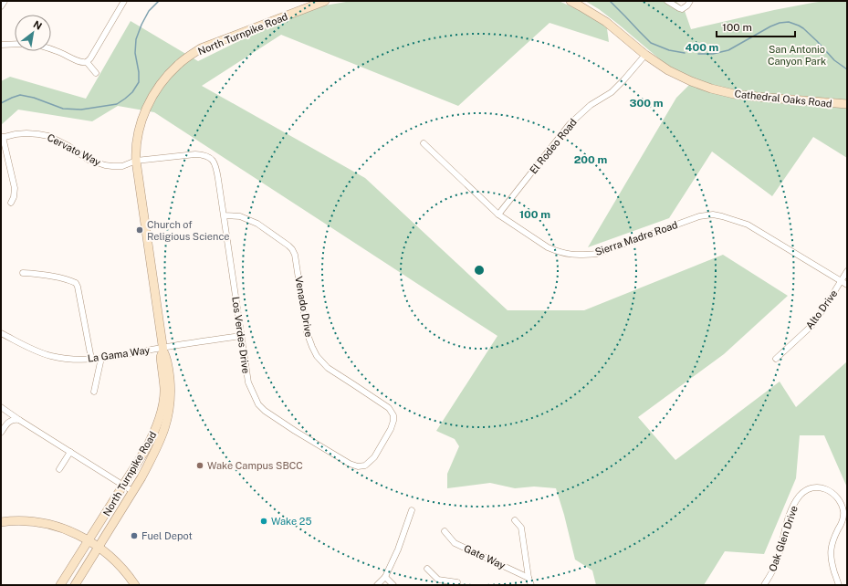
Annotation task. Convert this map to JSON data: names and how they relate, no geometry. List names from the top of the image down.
{
  "streets": {
    "main road": ["North Turnpike Road", "Cathedral Oaks Road"],
    "street": [
      "El Rodeo Road",
      "Cervato Way",
      "Sierra Madre Road",
      "Venado Drive",
      "Alto Drive",
      "Los Verdes Drive",
      "La Gama Way",
      "Oak Glen Drive",
      "Gate Way"
    ]
  },
  "crossings": [
    ["North Turnpike Road", "Cervato Way"],
    ["North Turnpike Road", "La Gama Way"],
    ["Cathedral Oaks Road", "El Rodeo Road"],
    ["El Rodeo Road", "Sierra Madre Road"],
    ["Cervato Way", "Los Verdes Drive"],
    ["Sierra Madre Road", "Alto Drive"],
    ["Venado Drive", "Los Verdes Drive"],
    ["Los Verdes Drive", "La Gama Way"]
  ],
  "parks": ["San Antonio Canyon Park"],
  "places": [
    "Church of Religious Science",
    "Wake Campus SBCC",
    "Wake 25",
    "Fuel Depot"
  ],
  "scale_bar": "100 m",
  "north": "top right",
  "rings": [
    "400 m",
    "300 m",
    "200 m",
    "100 m"
  ]
}
